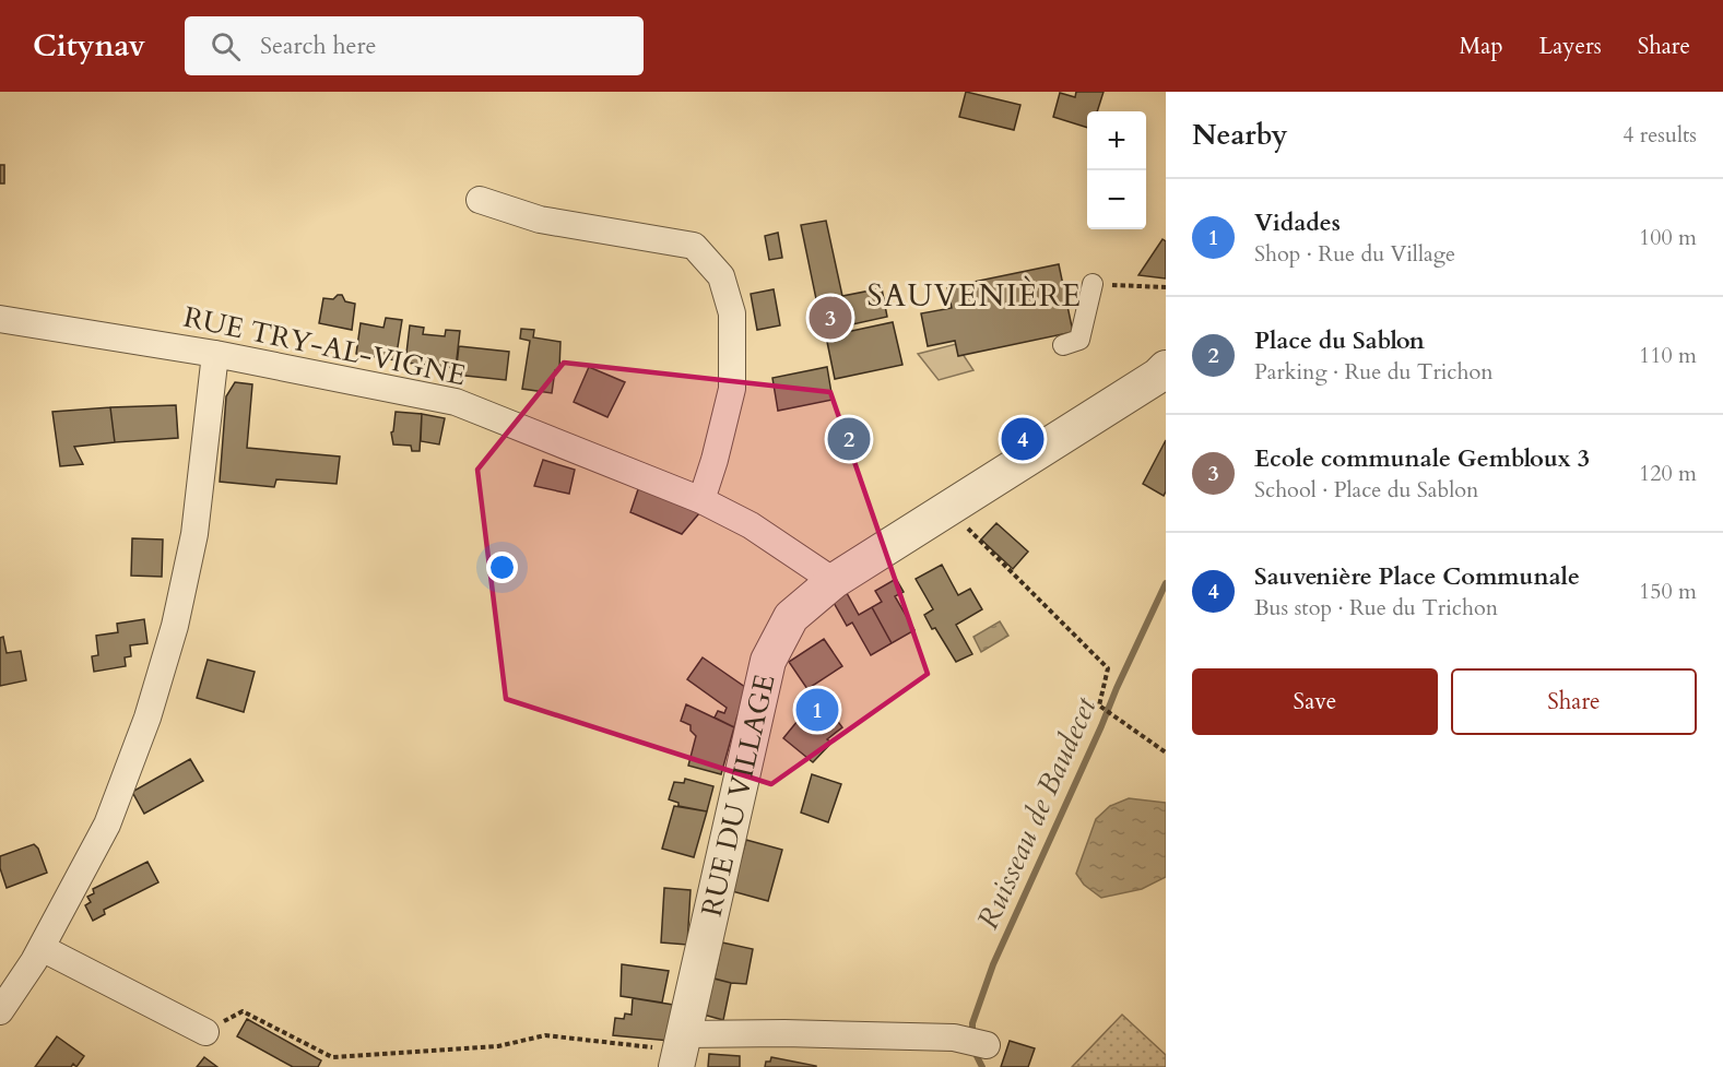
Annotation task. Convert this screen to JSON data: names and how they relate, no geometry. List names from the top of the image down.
{
  "streets": {
    "street": ["RUE TRY-AL-VIGNE", "RUE DU VILLAGE"]
  },
  "crossings": [
    ["RUE TRY-AL-VIGNE", "RUE DU VILLAGE"]
  ],
  "districts": ["SAUVENIÈRE"],
  "water": ["Ruisseau de Baudecet"],
  "page": {
    "header": "Citynav",
    "search": "Search here",
    "nav": ["Map", "Layers", "Share"],
    "heading": ["Nearby", "4 results"],
    "map_buttons": ["+", "−"],
    "list": [
      {
        "mark": "1",
        "name": "Vidades",
        "note": "Shop · Rue du Village",
        "value": "100 m"
      },
      {
        "mark": "2",
        "name": "Place du Sablon",
        "note": "Parking · Rue du Trichon",
        "value": "110 m"
      },
      {
        "mark": "3",
        "name": "Ecole communale Gembloux 3",
        "note": "School · Place du Sablon",
        "value": "120 m"
      },
      {
        "mark": "4",
        "name": "Sauvenière Place Communale",
        "note": "Bus stop · Rue du Trichon",
        "value": "150 m"
      }
    ],
    "pins": [
      "3",
      "2",
      "4",
      "1"
    ],
    "buttons": ["Save", "Share"]
  }
}
